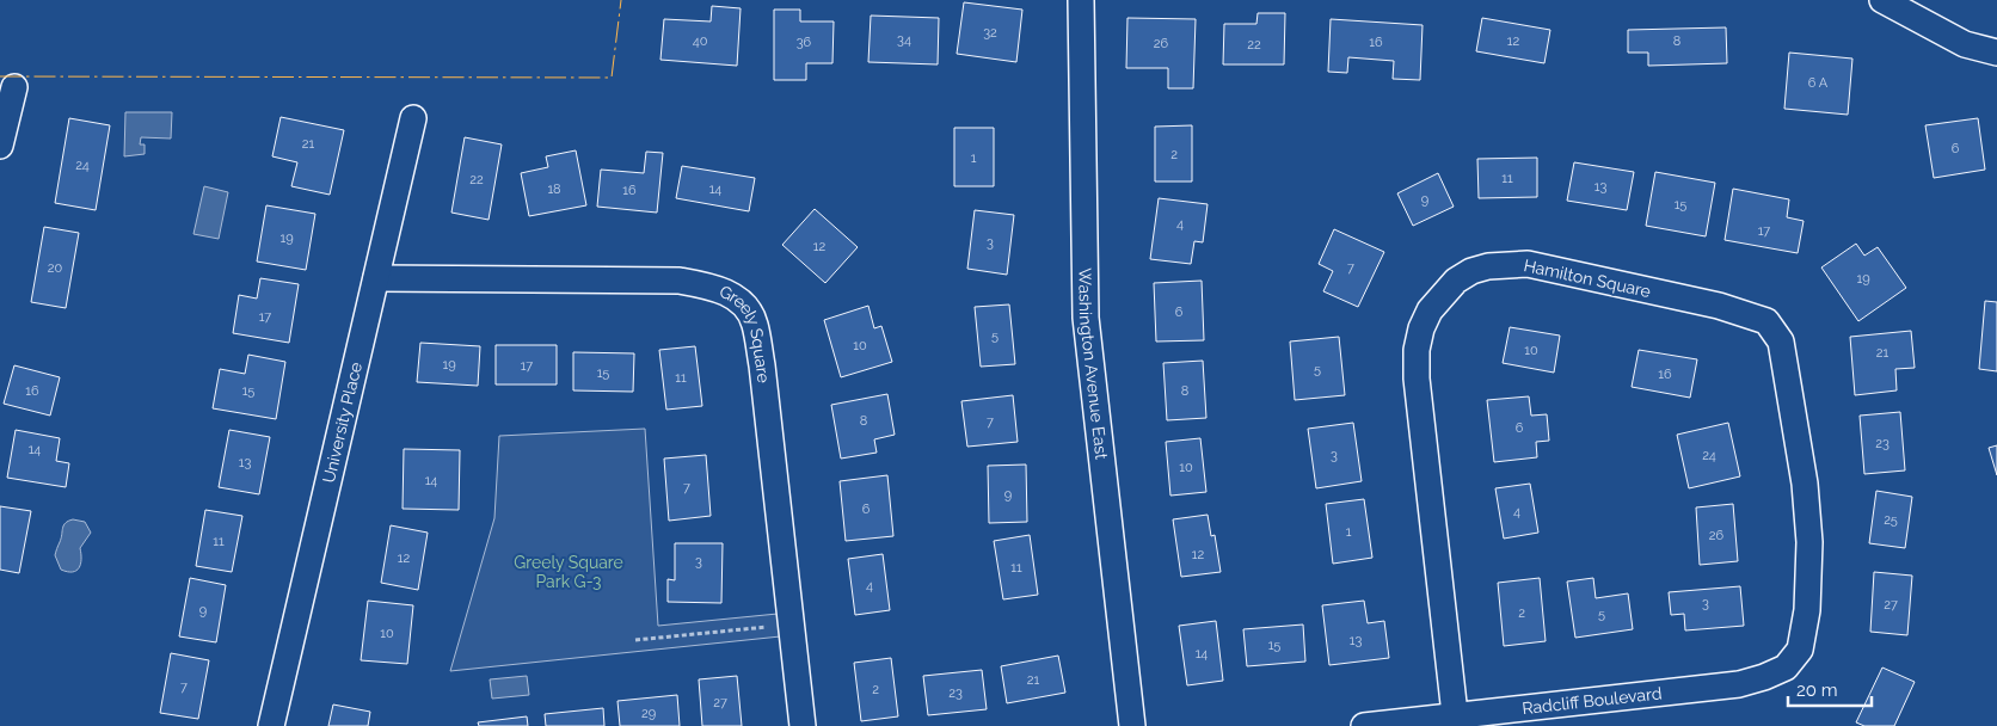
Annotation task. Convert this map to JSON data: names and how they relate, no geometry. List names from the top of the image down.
{
  "streets": {
    "street": [
      "Hamilton Square",
      "Greely Square",
      "Washington Avenue East",
      "University Place",
      "Radcliff Boulevard"
    ]
  },
  "crossings": [
    ["Hamilton Square", "Radcliff Boulevard"],
    ["Greely Square", "University Place"]
  ],
  "parks": ["Greely Square Park G-3"],
  "house_numbers": [
    "32",
    "34",
    "40",
    "12",
    "8",
    "36",
    "16",
    "26",
    "22",
    "6 A",
    "21",
    "6",
    "2",
    "1",
    "24",
    "11",
    "22",
    "13",
    "18",
    "14",
    "16",
    "9",
    "15",
    "4",
    "17",
    "19",
    "3",
    "12",
    "20",
    "7",
    "19",
    "6",
    "17",
    "5",
    "10",
    "10",
    "21",
    "19",
    "17",
    "5",
    "15",
    "16",
    "11",
    "16",
    "15",
    "8",
    "8",
    "7",
    "6",
    "23",
    "14",
    "3",
    "24",
    "13",
    "10",
    "14",
    "7",
    "9",
    "6",
    "4",
    "25",
    "1",
    "26",
    "11",
    "12",
    "12",
    "3",
    "11",
    "4",
    "3",
    "27",
    "9",
    "2",
    "5",
    "10",
    "13",
    "15",
    "14",
    "21",
    "7",
    "2",
    "23",
    "27",
    "29"
  ],
  "scale_bar": "20 m"
}
